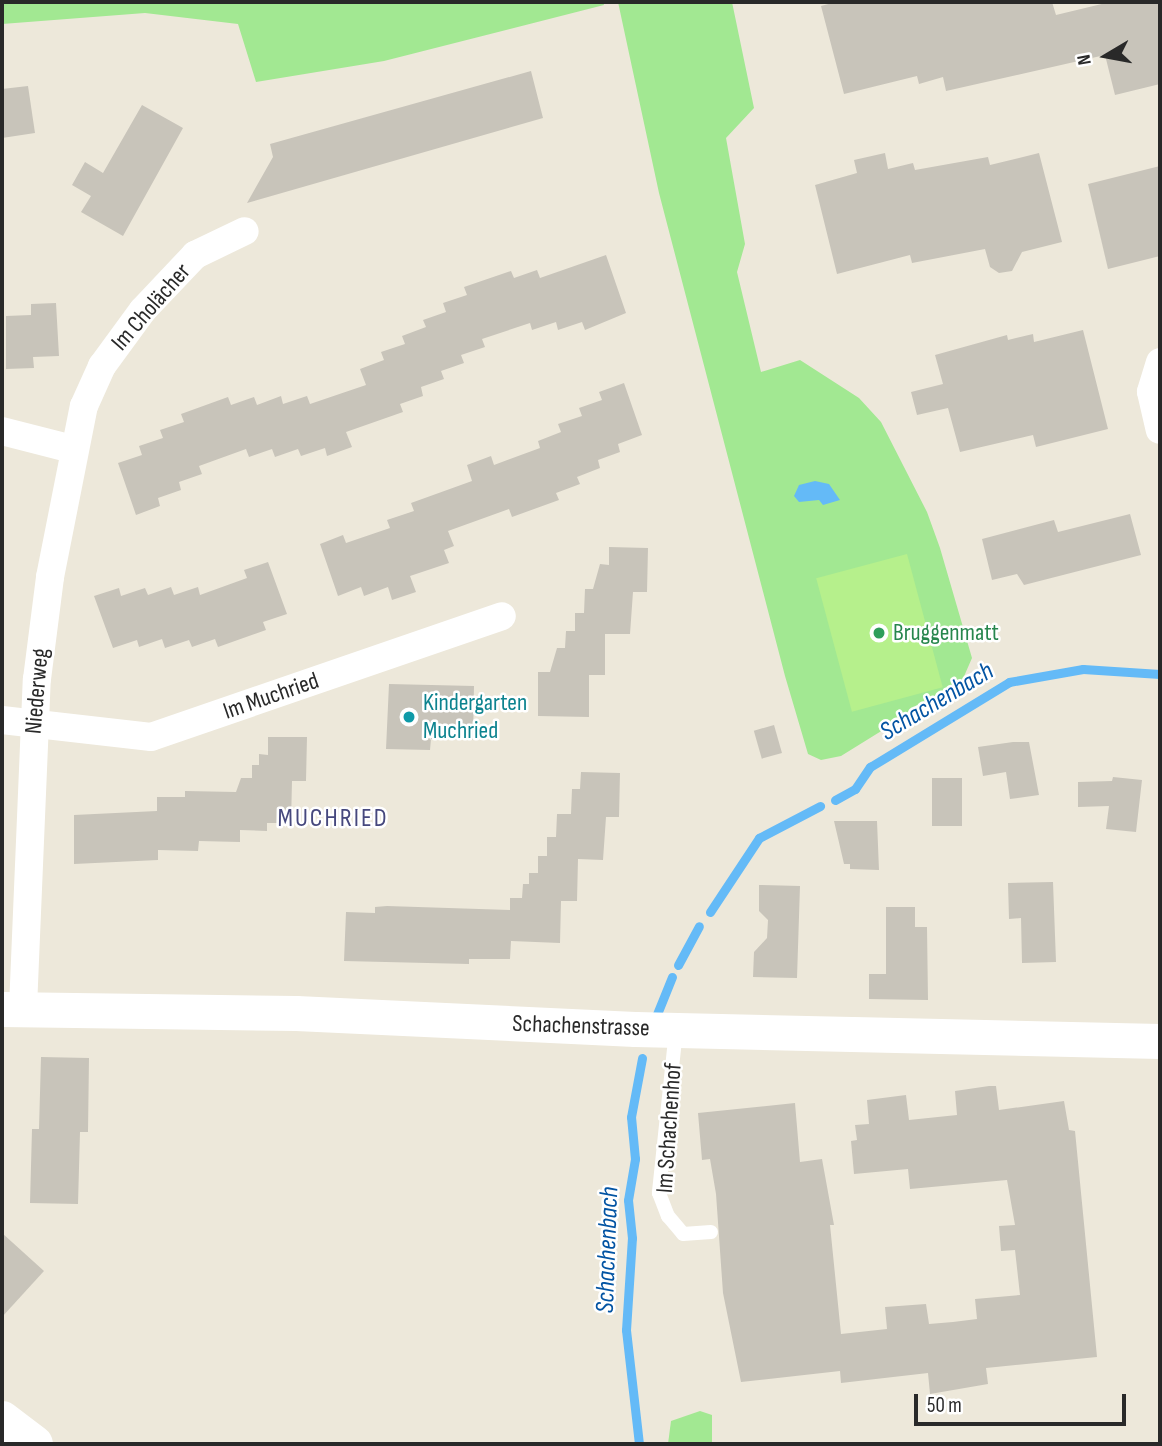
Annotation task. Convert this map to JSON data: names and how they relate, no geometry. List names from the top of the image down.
{
  "streets": {
    "street": [
      "Im Cholächer",
      "Niederweg",
      "Im Muchried",
      "Schachenstrasse"
    ],
    "lane": ["Im Schachenhof"]
  },
  "crossings": [
    ["Im Cholächer", "Niederweg"],
    ["Niederweg", "Im Muchried"],
    ["Niederweg", "Schachenstrasse"],
    ["Schachenstrasse", "Im Schachenhof"]
  ],
  "districts": ["MUCHRIED"],
  "water": ["Schachenbach"],
  "places": ["Bruggenmatt", "Kindergarten Muchried"],
  "scale_bar": "50 m",
  "north": "left"
}
